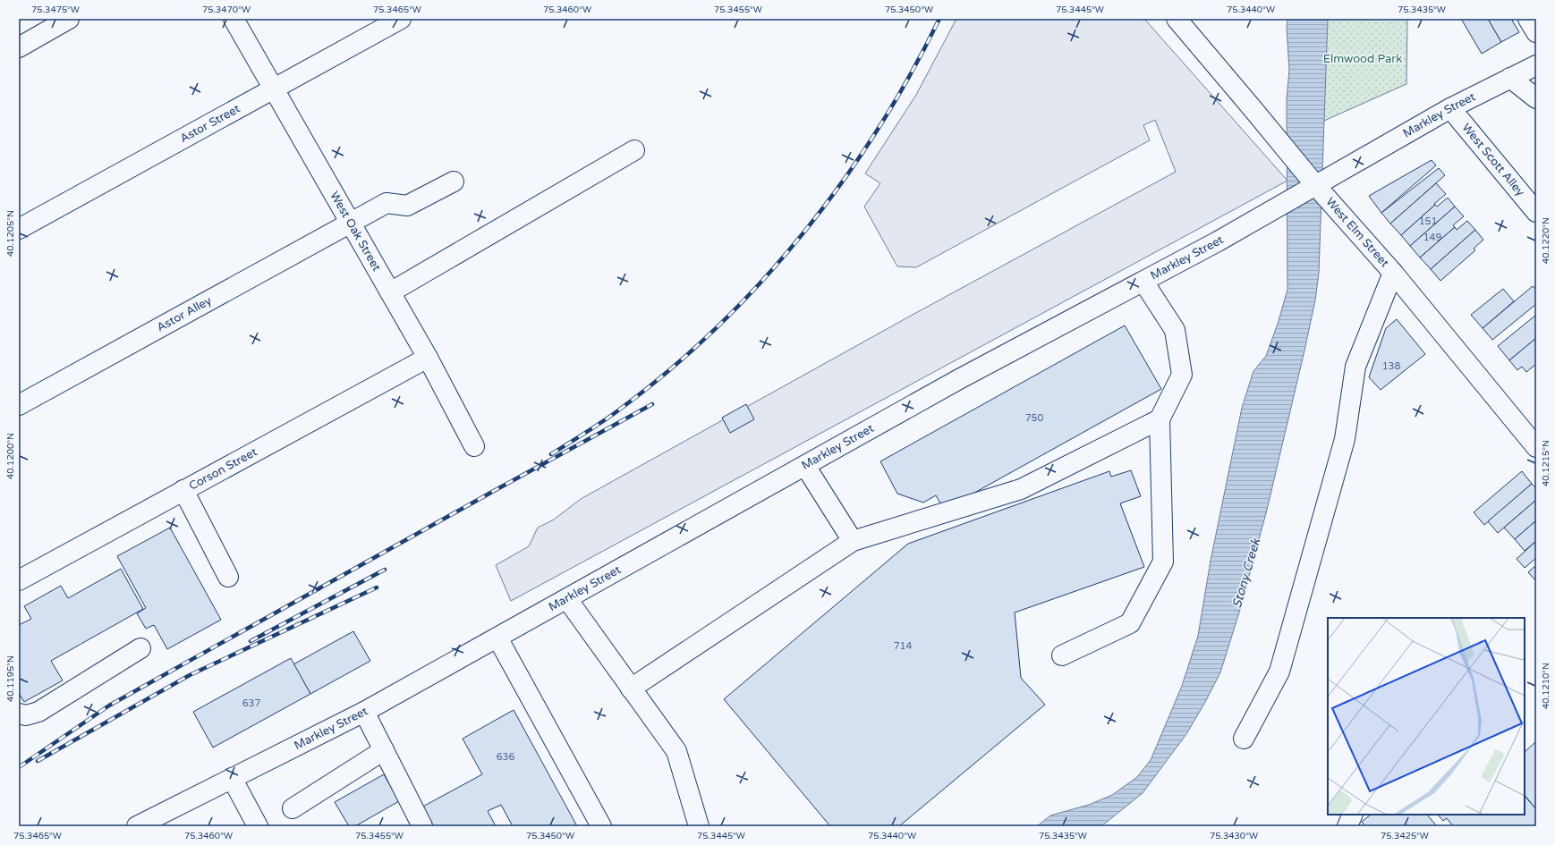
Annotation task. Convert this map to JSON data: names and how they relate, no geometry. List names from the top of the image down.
{
  "streets": {
    "main road": [
      "Markley Street",
      "Astor Street",
      "West Scott Alley",
      "West Oak Street",
      "West Elm Street",
      "Astor Alley",
      "Corson Street"
    ]
  },
  "crossings": [
    ["Markley Street", "West Scott Alley"],
    ["Markley Street", "West Elm Street"],
    ["Astor Street", "West Oak Street"],
    ["West Oak Street", "Astor Alley"],
    ["West Oak Street", "Corson Street"]
  ],
  "water": ["Stony Creek"],
  "parks": ["Elmwood Park"],
  "house_numbers": [
    "151",
    "149",
    "138",
    "750",
    "714",
    "637",
    "636"
  ],
  "coordinates": [
    "75.3475°W",
    "75.3470°W",
    "75.3465°W",
    "75.3460°W",
    "75.3455°W",
    "75.3450°W",
    "75.3445°W",
    "75.3440°W",
    "75.3435°W",
    "40.1205°N",
    "40.1220°N",
    "40.1200°N",
    "40.1215°N",
    "40.1195°N",
    "40.1210°N",
    "75.3430°W",
    "75.3425°W"
  ]
}
